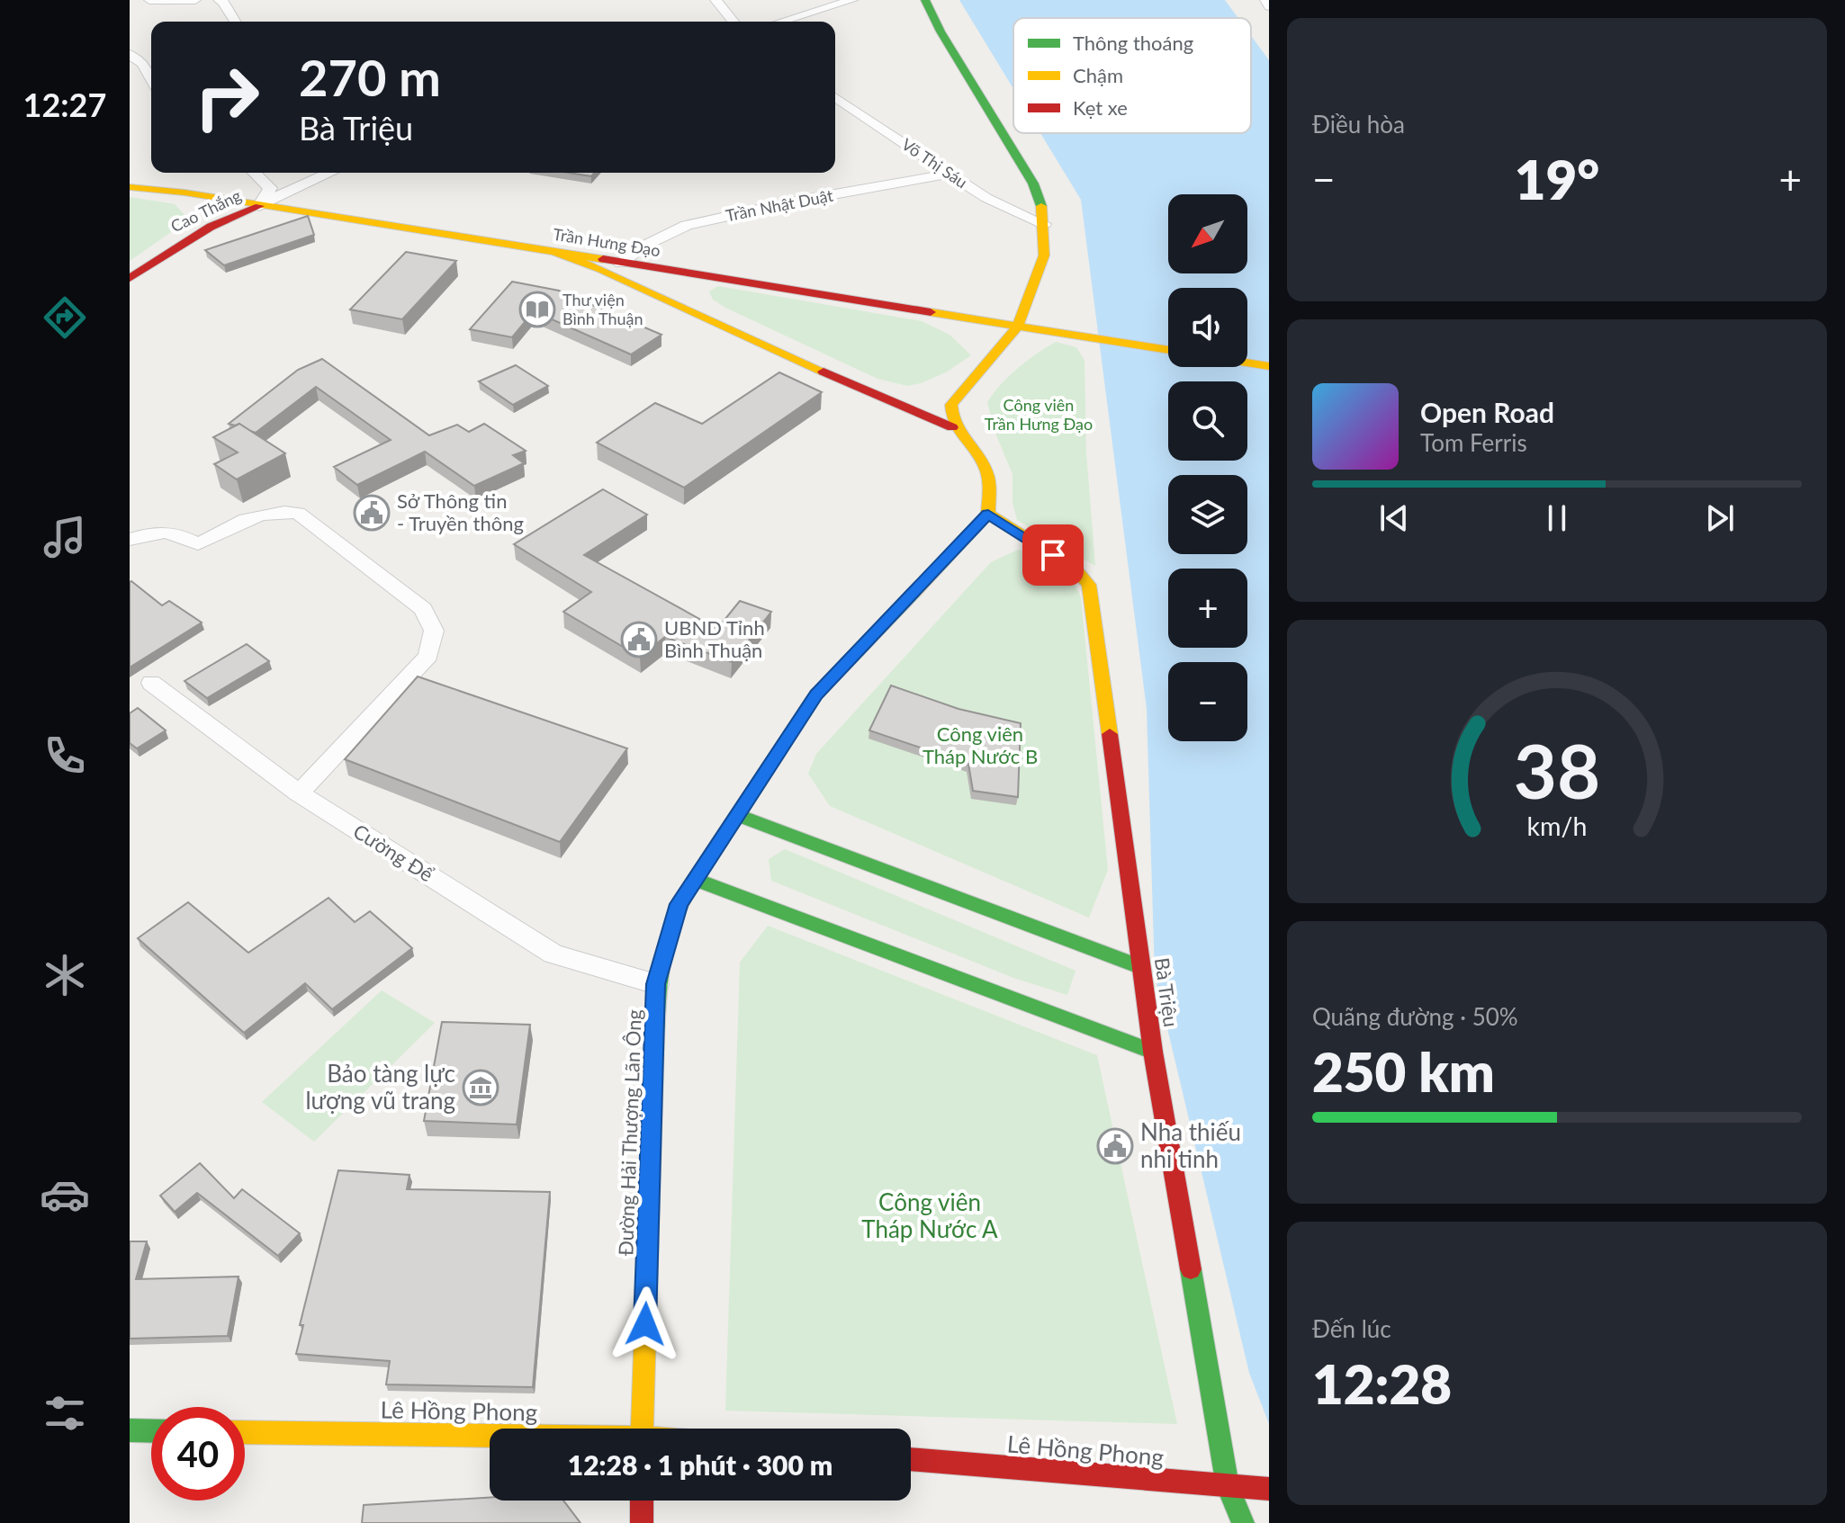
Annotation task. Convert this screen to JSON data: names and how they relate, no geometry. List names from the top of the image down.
{
  "streets": {
    "street": [
      "Võ Thị Sáu",
      "Trần Nhật Duật",
      "Cao Thắng",
      "Trần Hưng Đạo",
      "Cường Để",
      "Bà Triệu",
      "Đường Hải Thượng Lãn Ông",
      "Lê Hồng Phong"
    ]
  },
  "crossings": [
    ["Võ Thị Sáu", "Trần Nhật Duật"],
    ["Trần Nhật Duật", "Trần Hưng Đạo"],
    ["Cao Thắng", "Trần Hưng Đạo"],
    ["Cường Để", "Đường Hải Thượng Lãn Ông"],
    ["Bà Triệu", "Đường Hải Thượng Lãn Ông"],
    ["Bà Triệu", "Lê Hồng Phong"]
  ],
  "parks": ["Công viên Trần Hưng Đạo", "Công viên Tháp Nước B", "Công viên Tháp Nước A"],
  "places": {
    "library": ["Thư viện Bình Thuận"],
    "public building": ["Sở Thông tin - Truyền thông", "UBND Tỉnh Bình Thuận", "Nha thiếu nhi tinh"],
    "museum": ["Bảo tàng lực lượng vũ trang"]
  },
  "legend": ["Thông thoáng", "Chậm", "Kẹt xe"],
  "north": "bottom left",
  "page": {
    "tabs": "12:27",
    "tile": [
      "Điều hòa",
      ["Quãng đường · 50%", "250 km"],
      ["Đến lúc", "12:28"]
    ],
    "turn": ["270 m", "Bà Triệu"],
    "heat": ["−", "19°", "+"],
    "map_buttons": ["+", "−"],
    "song": ["Open Road", "Tom Ferris"],
    "limit": "40",
    "trip": "12:28 · 1 phút · 300 m",
    "gauge": ["38", "km/h"]
  }
}
